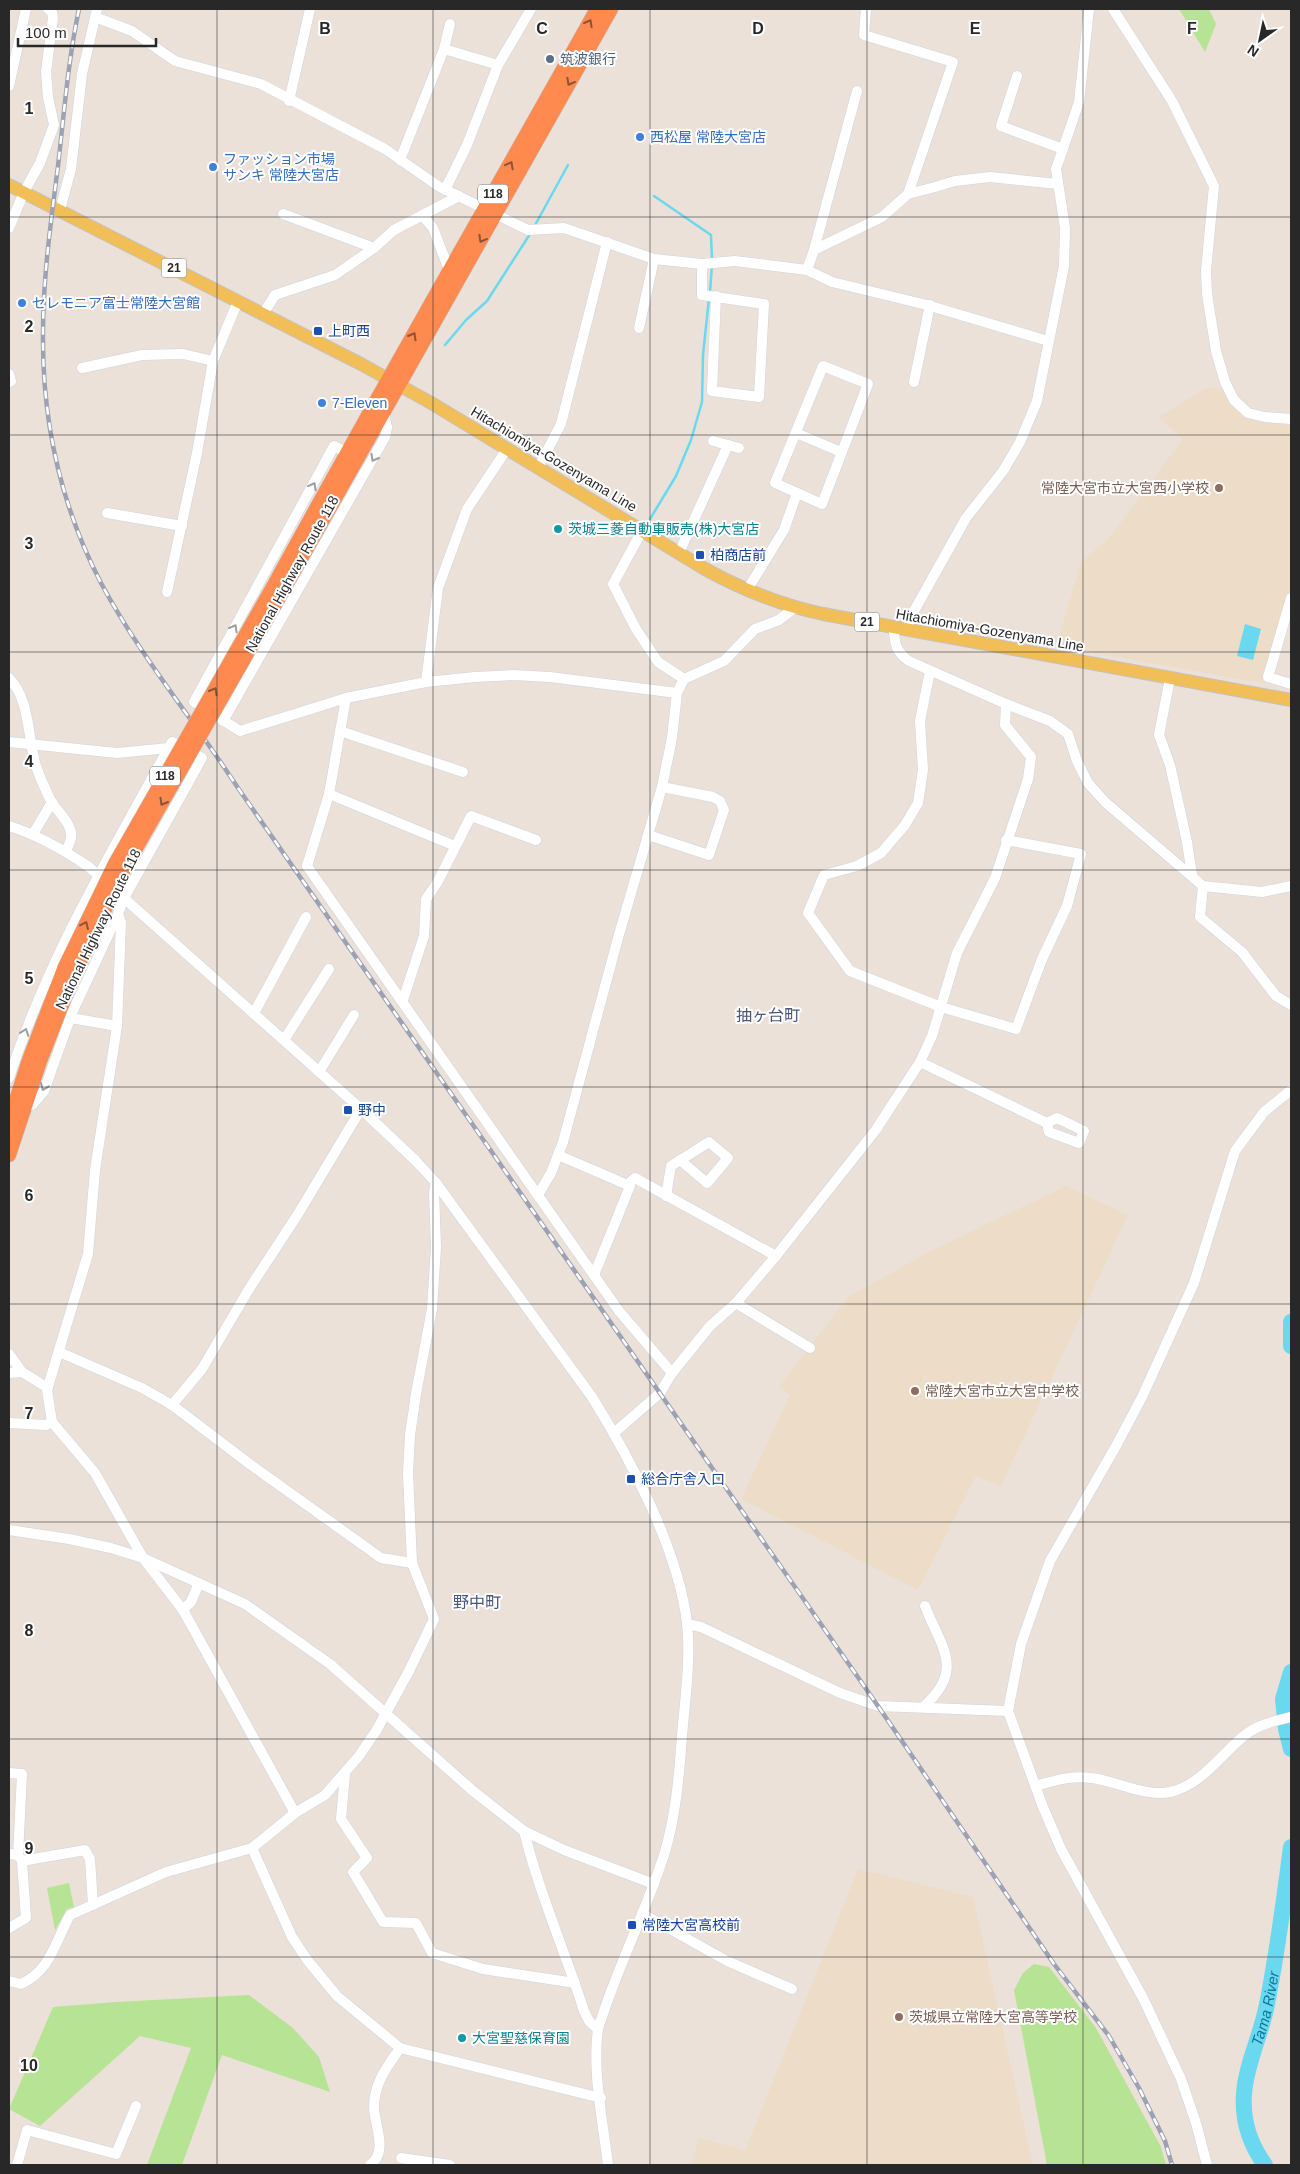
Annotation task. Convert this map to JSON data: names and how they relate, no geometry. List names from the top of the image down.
{
  "streets": {
    "highway": ["118", "National Highway Route 118"],
    "main road": ["21", "Hitachiomiya-Gozenyama Line"]
  },
  "crossings": [
    ["Hitachiomiya-Gozenyama Line", "National Highway Route 118"]
  ],
  "districts": ["抽ヶ台町", "野中町"],
  "water": ["Tama River"],
  "places": {
    "other": [
      "筑波銀行",
      "西松屋 常陸大宮店",
      "ファッション市場 サンキ 常陸大宮店",
      "セレモニア富士常陸大宮館",
      "7-Eleven",
      "常陸大宮市立大宮西小学校",
      "茨城三菱自動車販売(株)大宮店",
      "常陸大宮市立大宮中学校",
      "茨城県立常陸大宮高等学校",
      "大宮聖慈保育園"
    ],
    "transit": [
      "上町西",
      "柏商店前",
      "野中",
      "総合庁舎入口",
      "常陸大宮高校前"
    ]
  },
  "scale_bar": "100 m",
  "north": "bottom left",
  "grid": {
    "columns": [
      "B",
      "C",
      "D",
      "E",
      "F"
    ],
    "rows": [
      "1",
      "2",
      "3",
      "4",
      "5",
      "6",
      "7",
      "8",
      "9",
      "10"
    ]
  }
}
